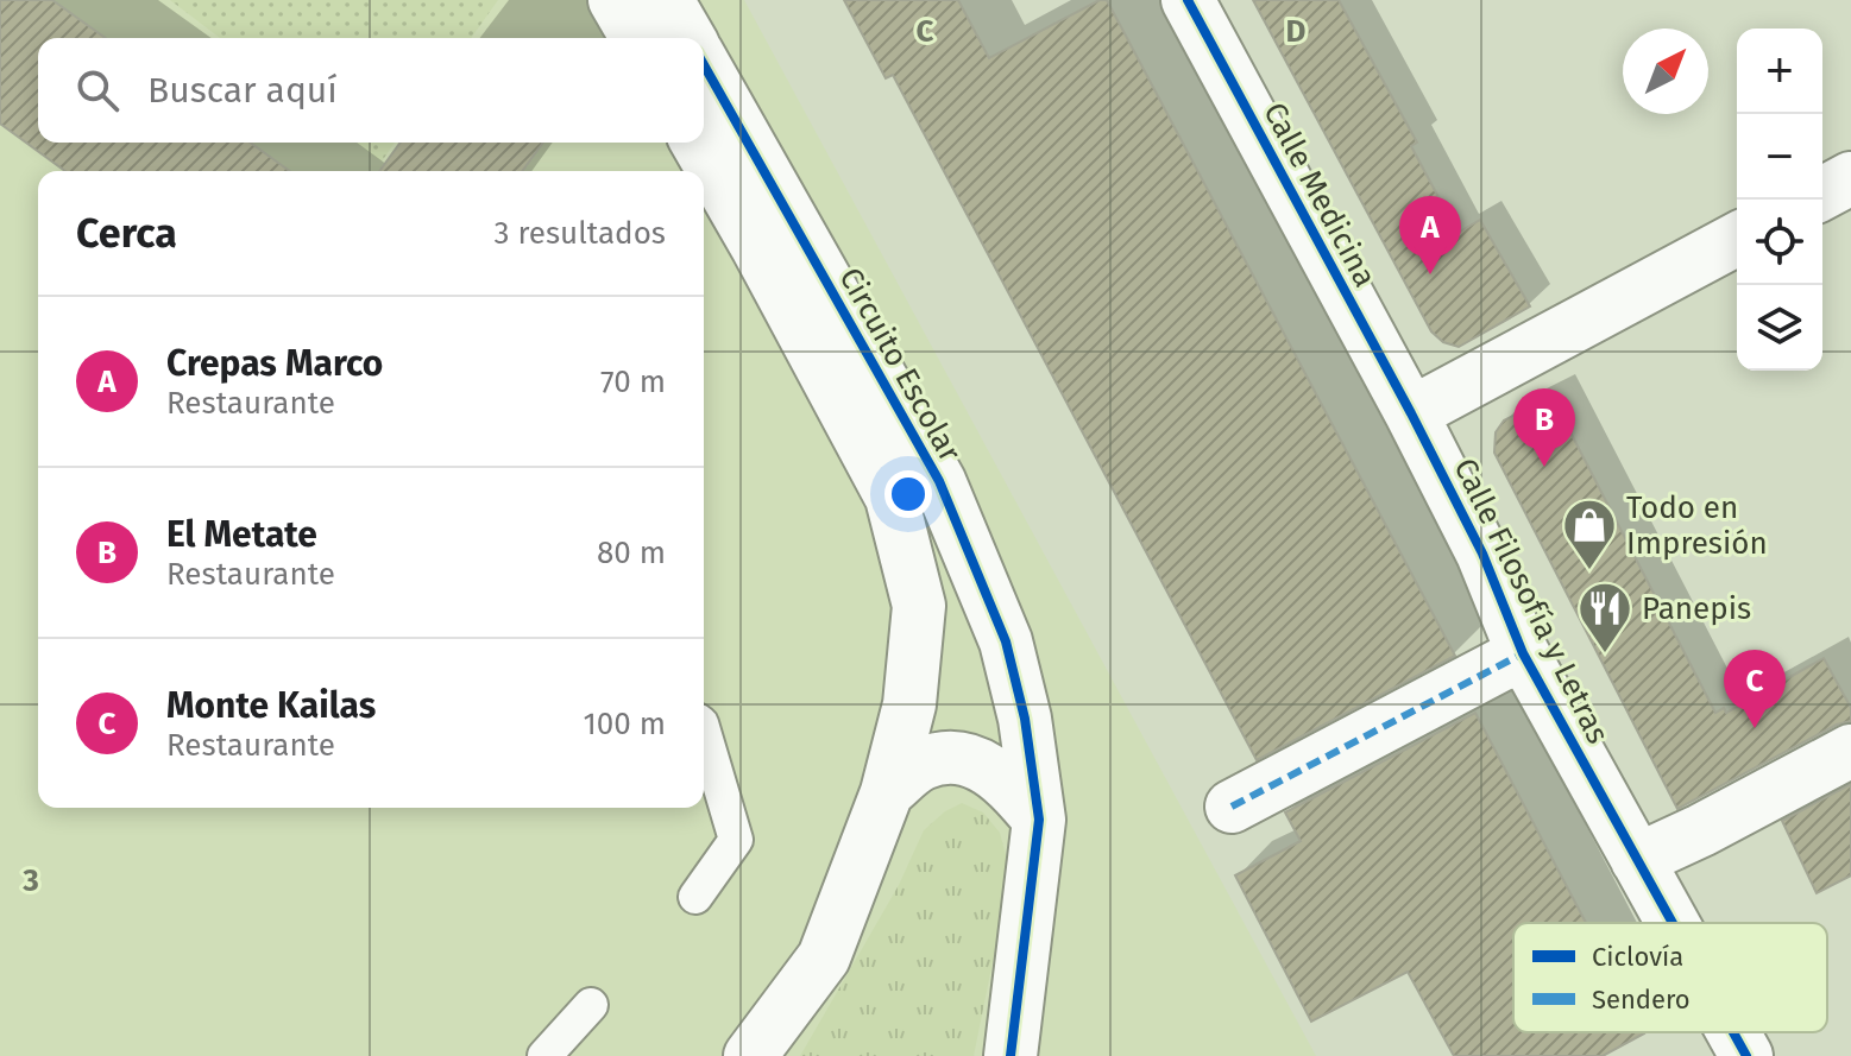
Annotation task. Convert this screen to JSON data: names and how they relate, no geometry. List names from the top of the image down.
{
  "streets": {
    "street": ["Calle Medicina", "Circuito Escolar", "Calle Filosofía y Letras"]
  },
  "crossings": [
    ["Calle Medicina", "Calle Filosofía y Letras"]
  ],
  "places": {
    "shop": ["Todo en Impresión"],
    "restaurant": ["Panepis"]
  },
  "legend": ["Ciclovía", "Sendero"],
  "north": "top right",
  "page": {
    "map_buttons": ["+", "−"],
    "search": "Buscar aquí",
    "heading": ["Cerca", "3 resultados"],
    "pins": ["A", "B", "C"],
    "list": [
      {
        "mark": "A",
        "name": "Crepas Marco",
        "note": "Restaurante",
        "value": "70 m"
      },
      {
        "mark": "B",
        "name": "El Metate",
        "note": "Restaurante",
        "value": "80 m"
      },
      {
        "mark": "C",
        "name": "Monte Kailas",
        "note": "Restaurante",
        "value": "100 m"
      }
    ]
  },
  "grid": {
    "columns": ["C", "D"],
    "rows": ["3"]
  }
}
